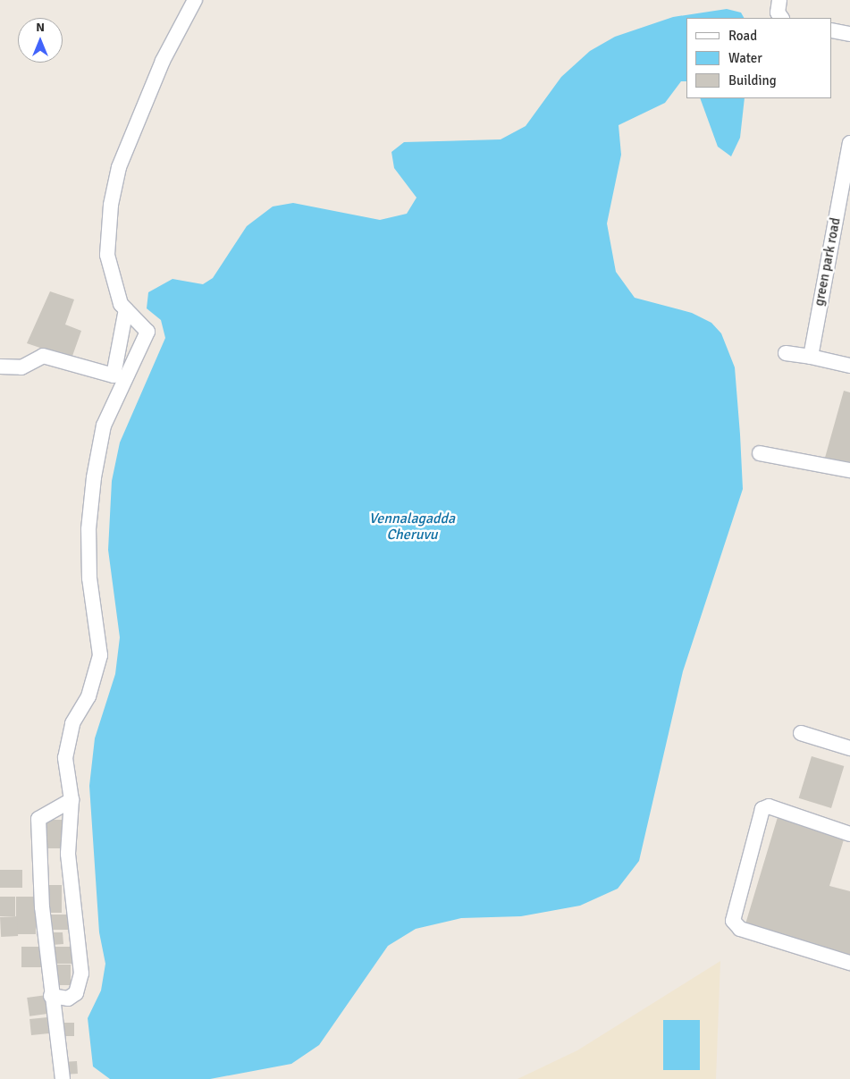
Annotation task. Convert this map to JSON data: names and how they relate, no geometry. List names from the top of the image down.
{
  "streets": {
    "street": ["green park road"]
  },
  "water": ["Vennalagadda Cheruvu"],
  "legend": ["Road", "Water", "Building"],
  "north": "top"
}
